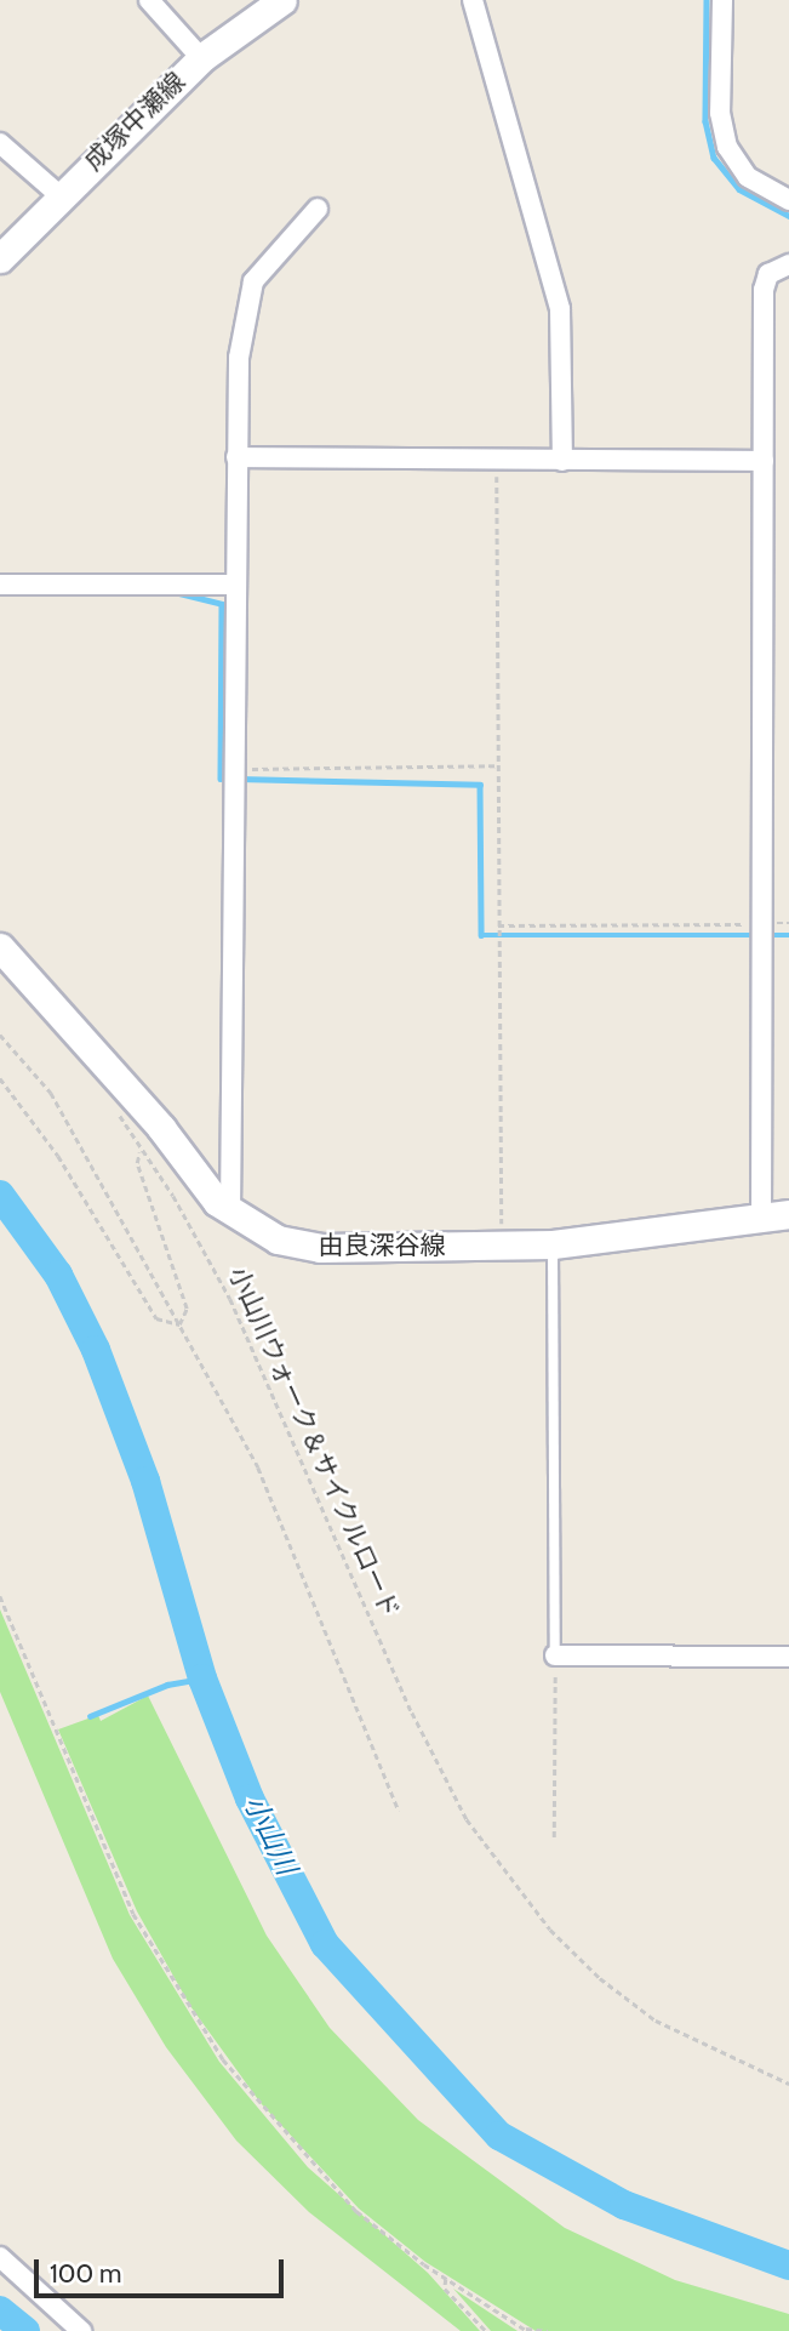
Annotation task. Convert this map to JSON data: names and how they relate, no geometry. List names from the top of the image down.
{
  "streets": {
    "main road": ["成塚中瀬線", "由良深谷線"],
    "path": ["小山川ウォーク＆サイクルロード"]
  },
  "water": ["小山川"],
  "scale_bar": "100 m"
}
